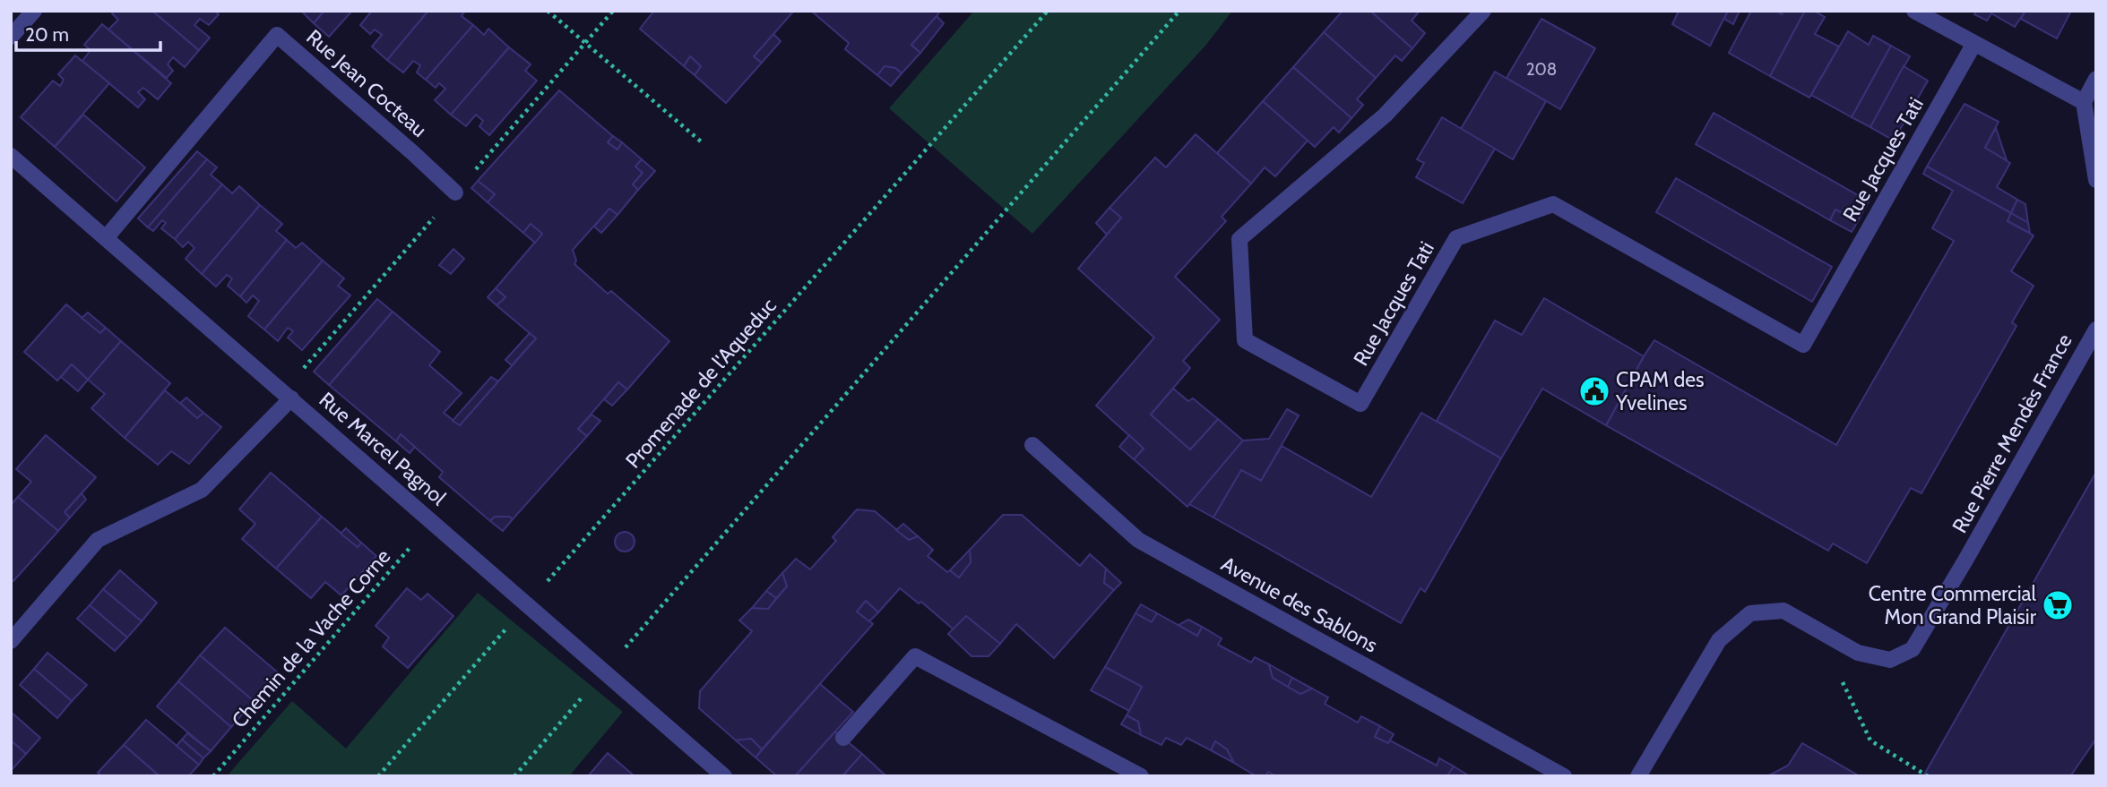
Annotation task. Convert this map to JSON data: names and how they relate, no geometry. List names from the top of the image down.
{
  "streets": {
    "street": [
      "Rue Jean Cocteau",
      "Rue Jacques Tati",
      "Rue Pierre Mendès France",
      "Rue Marcel Pagnol",
      "Avenue des Sablons"
    ],
    "path": ["Promenade de l'Aqueduc", "Chemin de la Vache Corne"]
  },
  "crossings": [
    ["Rue Jean Cocteau", "Rue Marcel Pagnol"],
    ["Promenade de l'Aqueduc", "Rue Marcel Pagnol"],
    ["Rue Marcel Pagnol", "Chemin de la Vache Corne"]
  ],
  "places": {
    "public building": ["CPAM des Yvelines"],
    "supermarket": ["Centre Commercial Mon Grand Plaisir"]
  },
  "house_numbers": ["208"],
  "scale_bar": "20 m"
}
